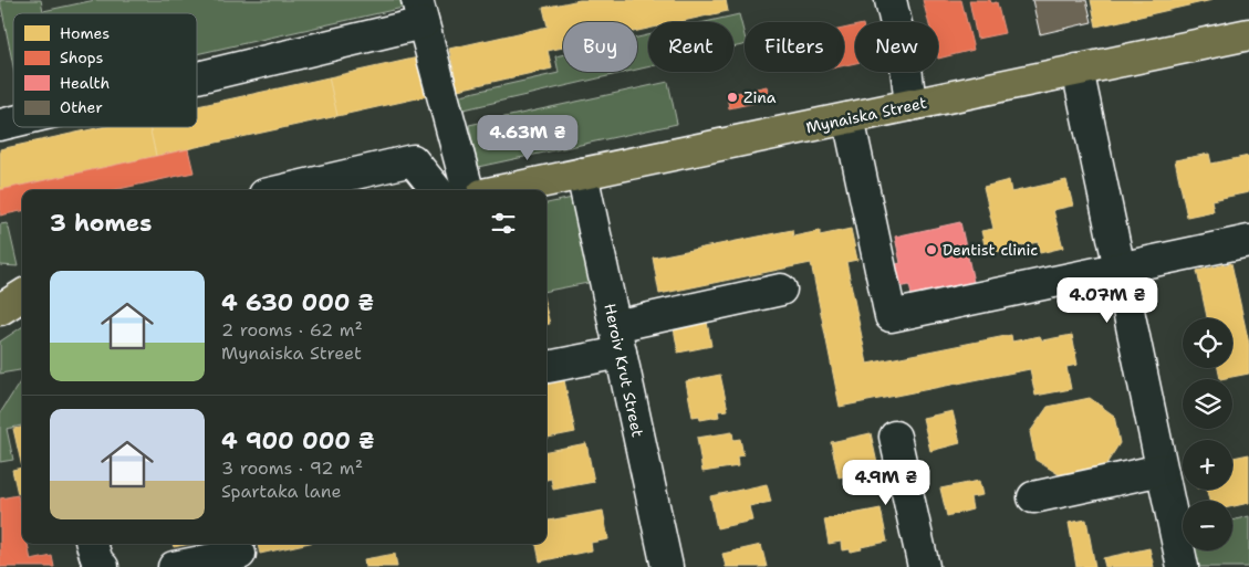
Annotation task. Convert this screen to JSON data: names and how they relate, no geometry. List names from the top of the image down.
{
  "streets": {
    "main road": ["Mynaiska Street"],
    "street": ["Heroiv Krut Street"]
  },
  "crossings": [
    ["Mynaiska Street", "Heroiv Krut Street"]
  ],
  "places": ["Zina", "Dentist clinic"],
  "legend": [
    "Homes",
    "Shops",
    "Health",
    "Other"
  ],
  "page": {
    "chip": [
      "Buy",
      "Rent",
      "Filters",
      "New"
    ],
    "price": ["4.63M ₴", "4.07M ₴", "4.9M ₴"],
    "heading": "3 homes",
    "list": [
      {
        "name": "4 630 000 ₴",
        "note": "2 rooms · 62 m² · Mynaiska Street"
      },
      {
        "name": "4 900 000 ₴",
        "note": "3 rooms · 92 m² · Spartaka lane"
      }
    ],
    "map_buttons": ["+", "−"]
  }
}
